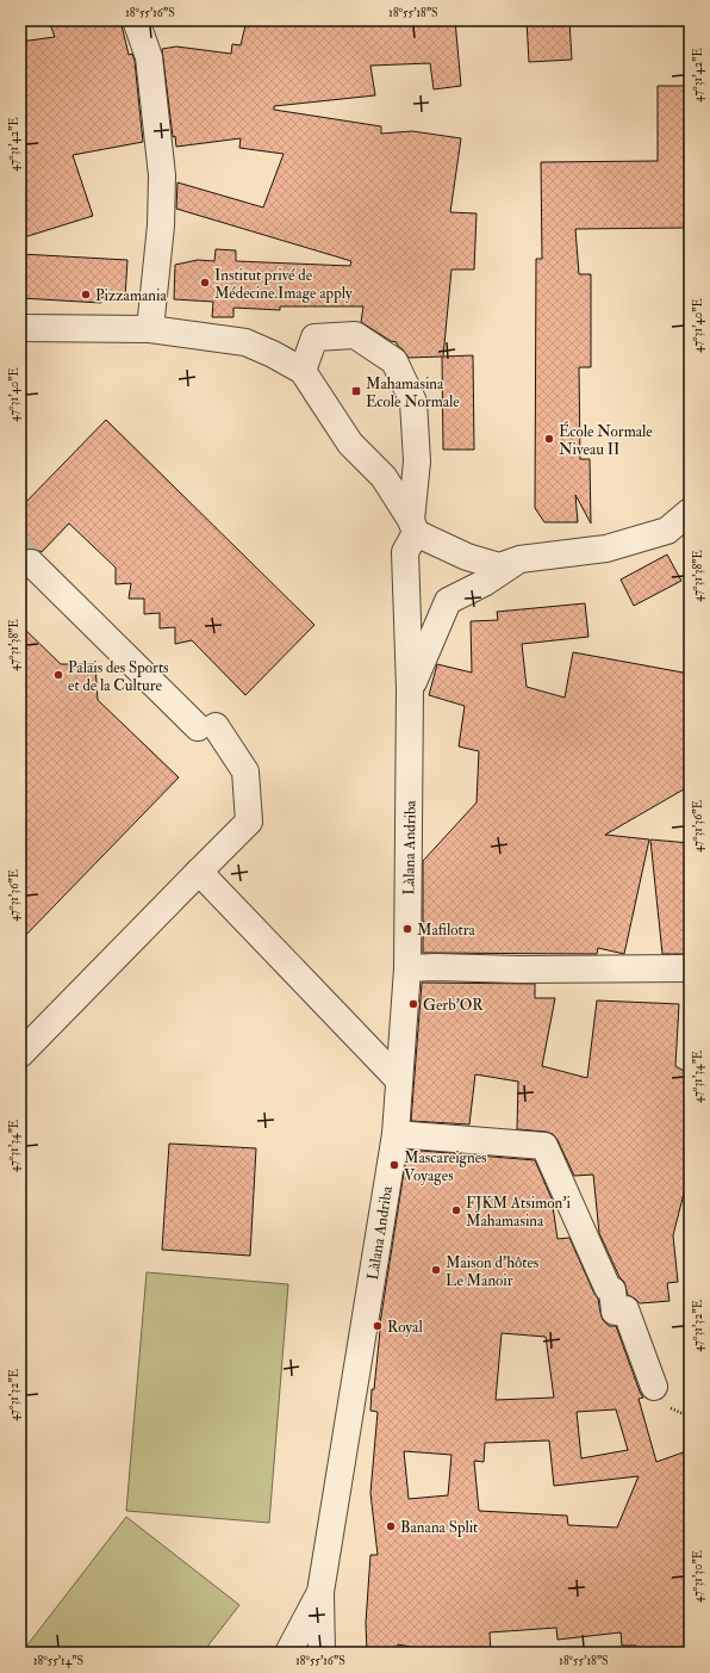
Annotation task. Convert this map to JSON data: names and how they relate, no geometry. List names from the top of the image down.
{
  "streets": {
    "street": ["Làlana Andriba"]
  },
  "places": {
    "other": [
      "Institut privé de Médecine.Image apply",
      "Pizzamania",
      "École Normale Niveau II",
      "Palais des Sports et de la Culture",
      "Mafilotra",
      "Gerb'OR",
      "Mascareignes Voyages",
      "FJKM Atsimon'i Mahamasina",
      "Maison d'hôtes Le Manoir",
      "Royal",
      "Banana Split"
    ],
    "transit": ["Mahamasina Ecole Normale"]
  },
  "coordinates": [
    "18°55'16\"S",
    "18°55'18\"S",
    "47°31'42\"E",
    "47°31'40\"E",
    "47°31'38\"E",
    "47°31'36\"E",
    "47°31'34\"E",
    "47°31'32\"E",
    "47°31'30\"E",
    "18°55'14\"S"
  ]
}
